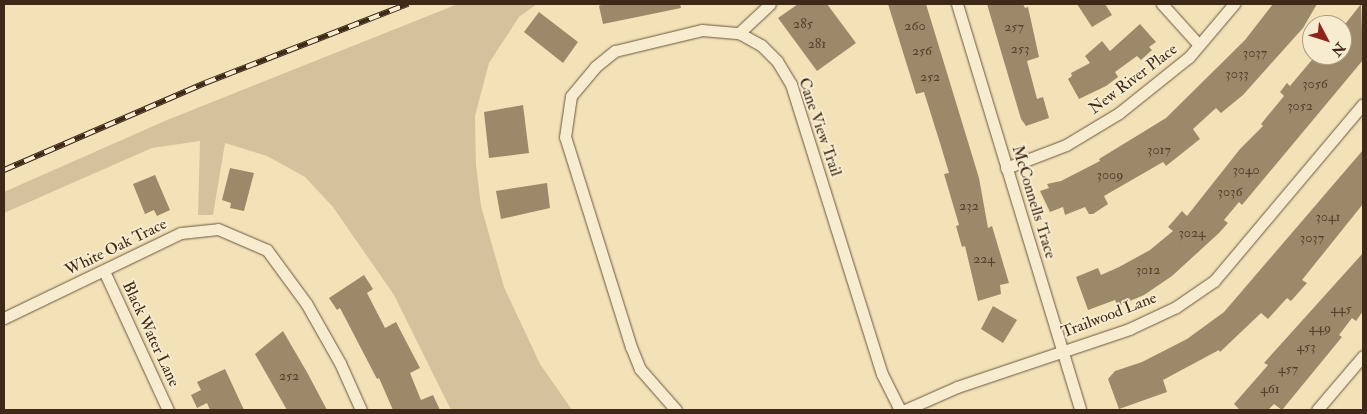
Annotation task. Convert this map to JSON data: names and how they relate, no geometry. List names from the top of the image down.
{
  "streets": {
    "street": [
      "New River Place",
      "Cane View Trail",
      "McConnells Trace",
      "White Oak Trace",
      "Trailwood Lane",
      "Black Water Lane"
    ]
  },
  "crossings": [
    ["New River Place", "McConnells Trace"],
    ["McConnells Trace", "Trailwood Lane"],
    ["White Oak Trace", "Black Water Lane"]
  ],
  "house_numbers": [
    "285",
    "260",
    "257",
    "281",
    "253",
    "256",
    "3037",
    "3033",
    "252",
    "3056",
    "3052",
    "3017",
    "3040",
    "3009",
    "3036",
    "232",
    "3041",
    "3024",
    "3037",
    "224",
    "3012",
    "445",
    "449",
    "453",
    "457",
    "252",
    "461"
  ],
  "north": "bottom right"
}
